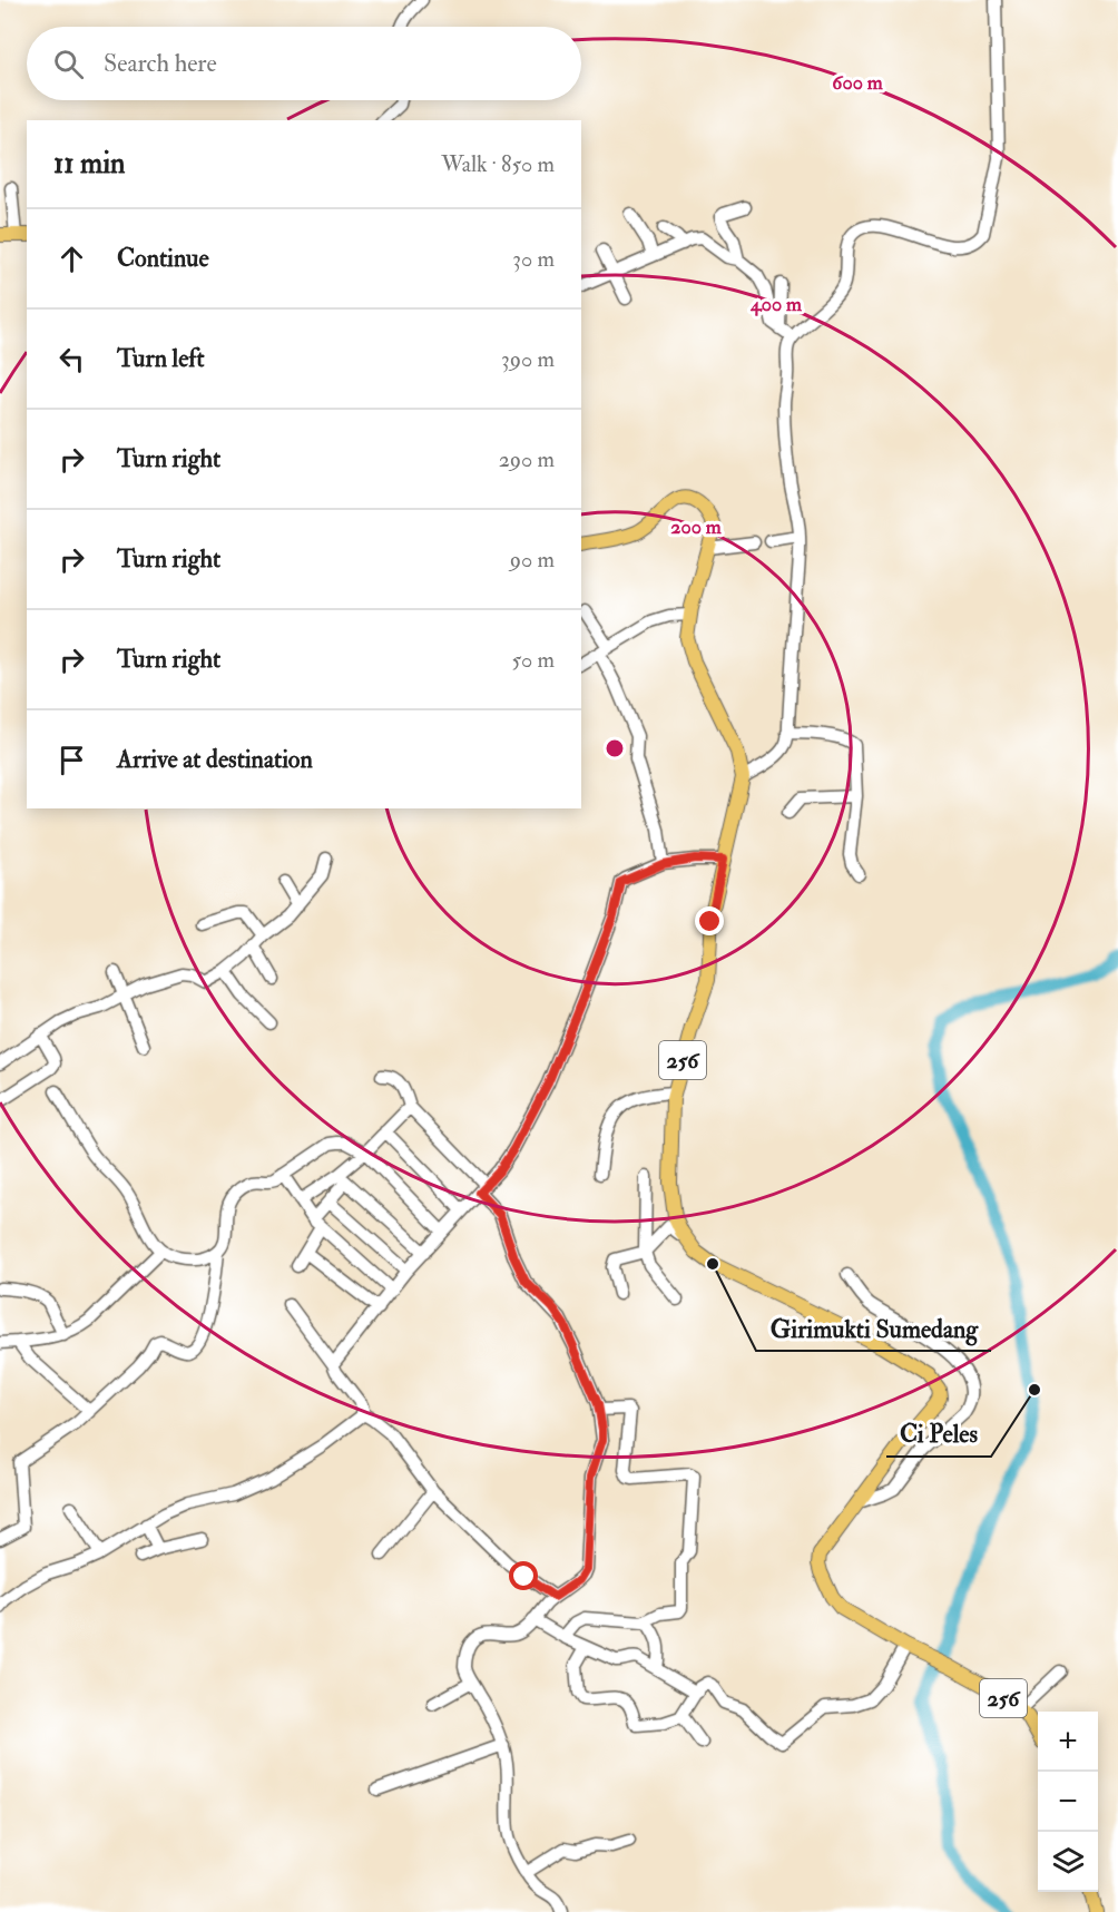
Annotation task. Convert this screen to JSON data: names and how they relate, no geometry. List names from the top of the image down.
{
  "streets": {
    "main road": ["256"]
  },
  "places": ["Girimukti Sumedang", "Ci Peles"],
  "page": {
    "search": "Search here",
    "heading": ["11 min", "Walk · 850 m"],
    "list": [
      ["Continue", "30 m"],
      ["Turn left", "390 m"],
      ["Turn right", "290 m"],
      ["Turn right", "90 m"],
      ["Turn right", "50 m"],
      "Arrive at destination"
    ],
    "map_buttons": ["+", "−"]
  },
  "rings": ["600 m", "400 m", "200 m"]
}
